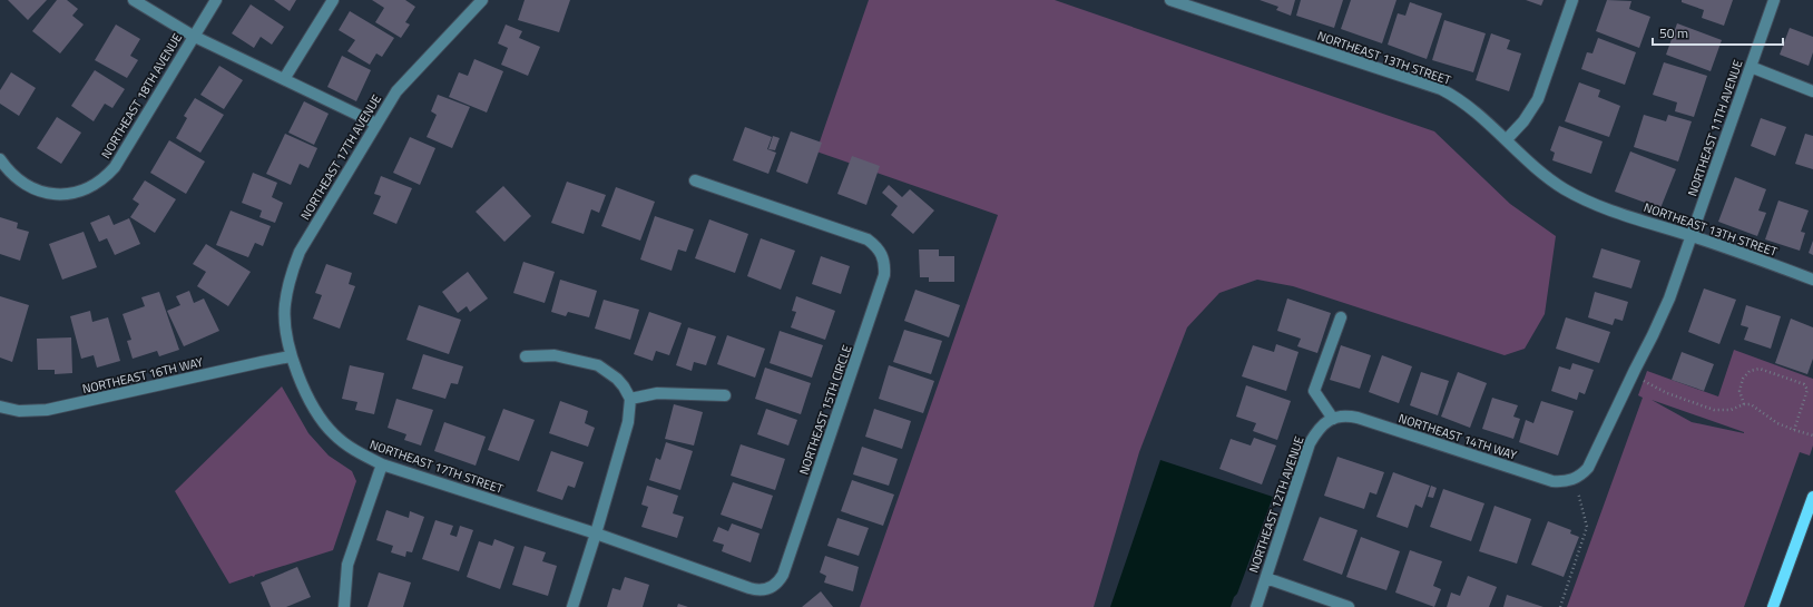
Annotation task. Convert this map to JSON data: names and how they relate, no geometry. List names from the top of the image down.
{
  "streets": {
    "street": [
      "NORTHEAST 13TH STREET",
      "NORTHEAST 18TH AVENUE",
      "NORTHEAST 11TH AVENUE",
      "NORTHEAST 17TH AVENUE",
      "NORTHEAST 16TH WAY",
      "NORTHEAST 15TH CIRCLE",
      "NORTHEAST 14TH WAY",
      "NORTHEAST 17TH STREET",
      "NORTHEAST 12TH AVENUE"
    ]
  },
  "crossings": [
    ["NORTHEAST 13TH STREET", "NORTHEAST 11TH AVENUE"],
    ["NORTHEAST 11TH AVENUE", "NORTHEAST 14TH WAY"],
    ["NORTHEAST 17TH AVENUE", "NORTHEAST 16TH WAY"],
    ["NORTHEAST 17TH AVENUE", "NORTHEAST 17TH STREET"],
    ["NORTHEAST 16TH WAY", "NORTHEAST 17TH STREET"],
    ["NORTHEAST 15TH CIRCLE", "NORTHEAST 17TH STREET"],
    ["NORTHEAST 14TH WAY", "NORTHEAST 12TH AVENUE"]
  ],
  "scale_bar": "50 m"
}
